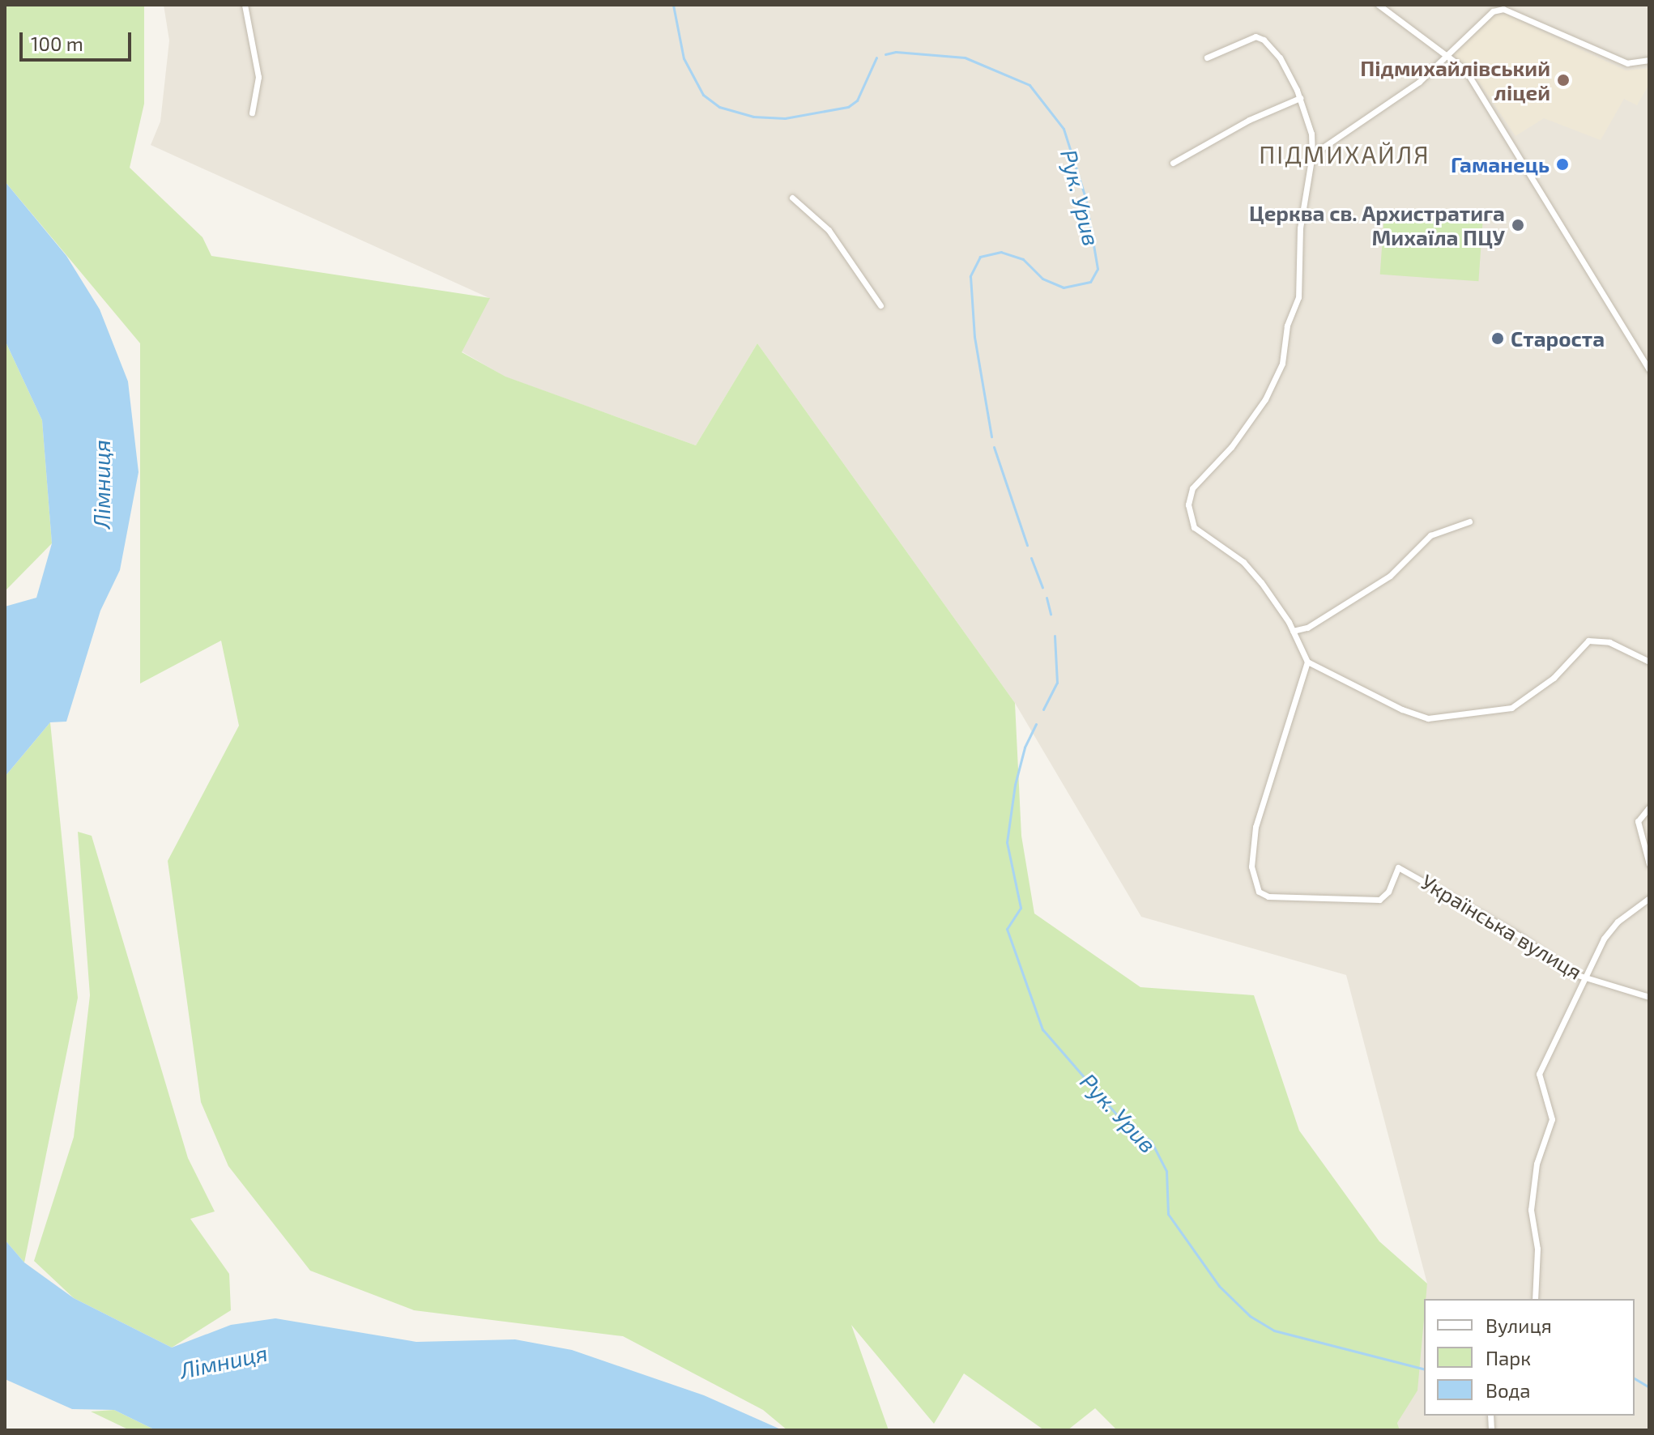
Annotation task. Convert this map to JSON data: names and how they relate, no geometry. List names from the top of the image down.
{
  "streets": {
    "street": ["Українська вулиця"]
  },
  "districts": ["ПІДМИХАЙЛЯ"],
  "water": ["Рук. Урив", "Лімниця"],
  "places": [
    "Підмихайлівський ліцей",
    "Гаманець",
    "Церква св. Архистратига Михаїла ПЦУ",
    "Староста"
  ],
  "legend": ["Вулиця", "Парк", "Вода"],
  "scale_bar": "100 m"
}
